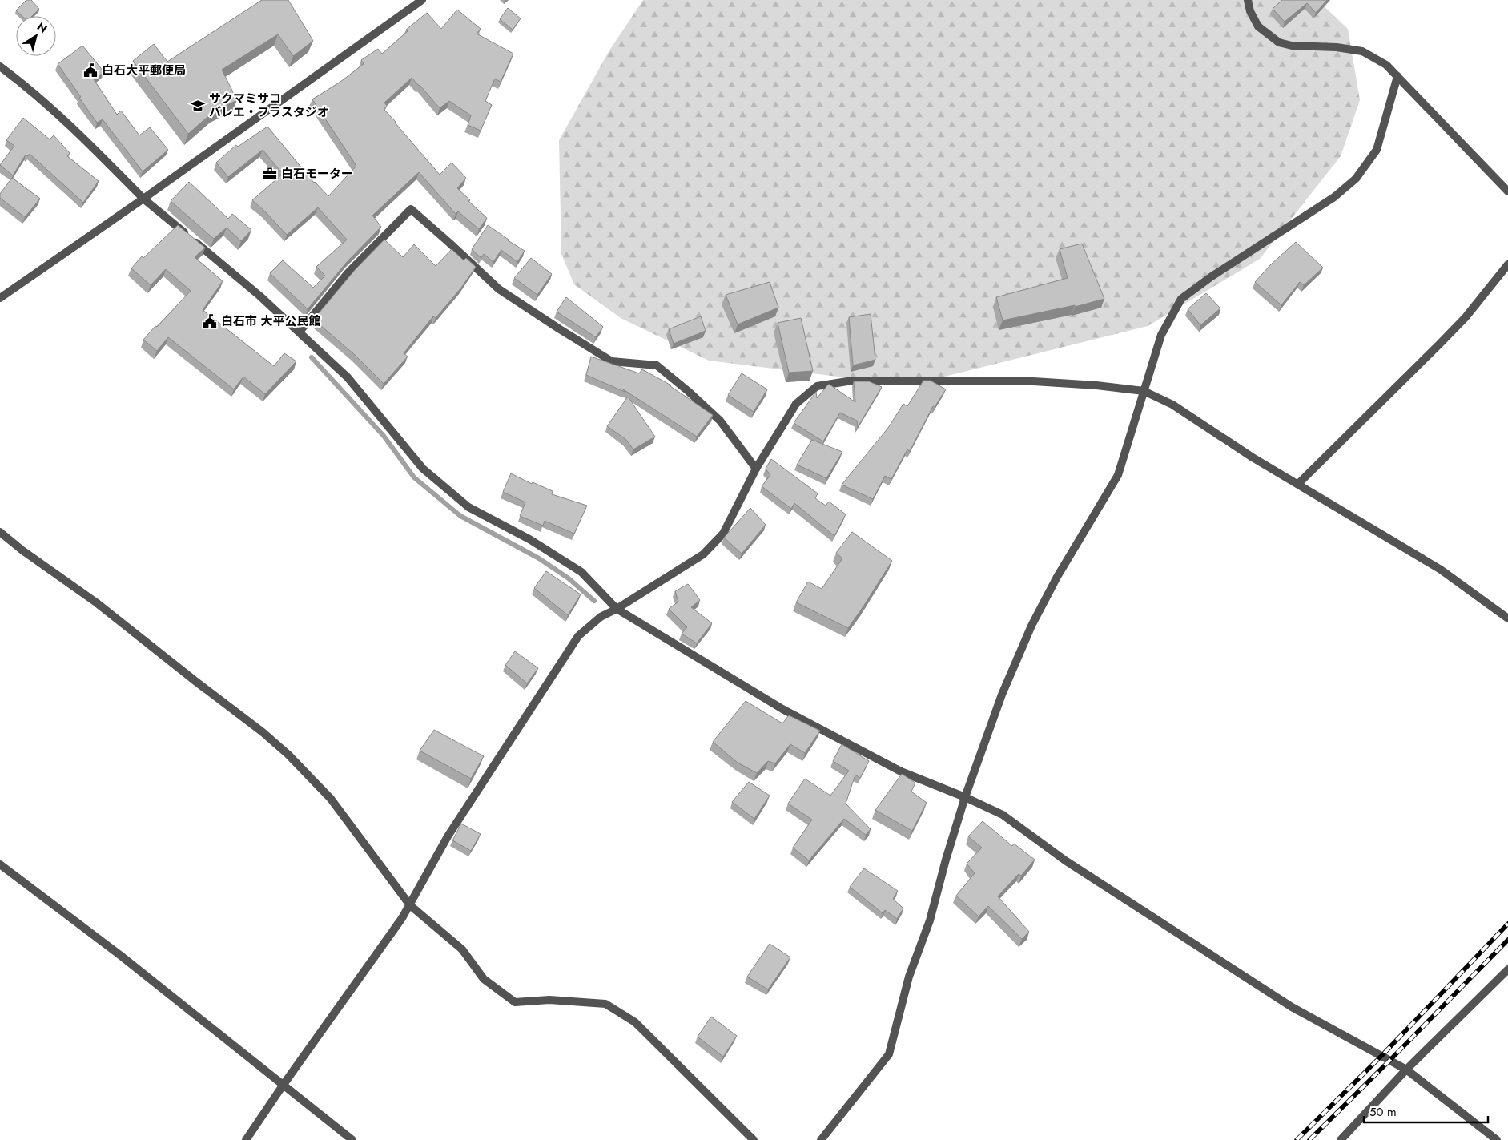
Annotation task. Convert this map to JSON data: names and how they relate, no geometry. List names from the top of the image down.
{
  "places": {
    "public building": ["白石大平郵便局", "白石市 大平公民館"],
    "school or university": ["サクマミサコ バレエ・フラスタジオ"],
    "office": ["白石モーター"]
  },
  "scale_bar": "50 m",
  "north": "top right"
}
